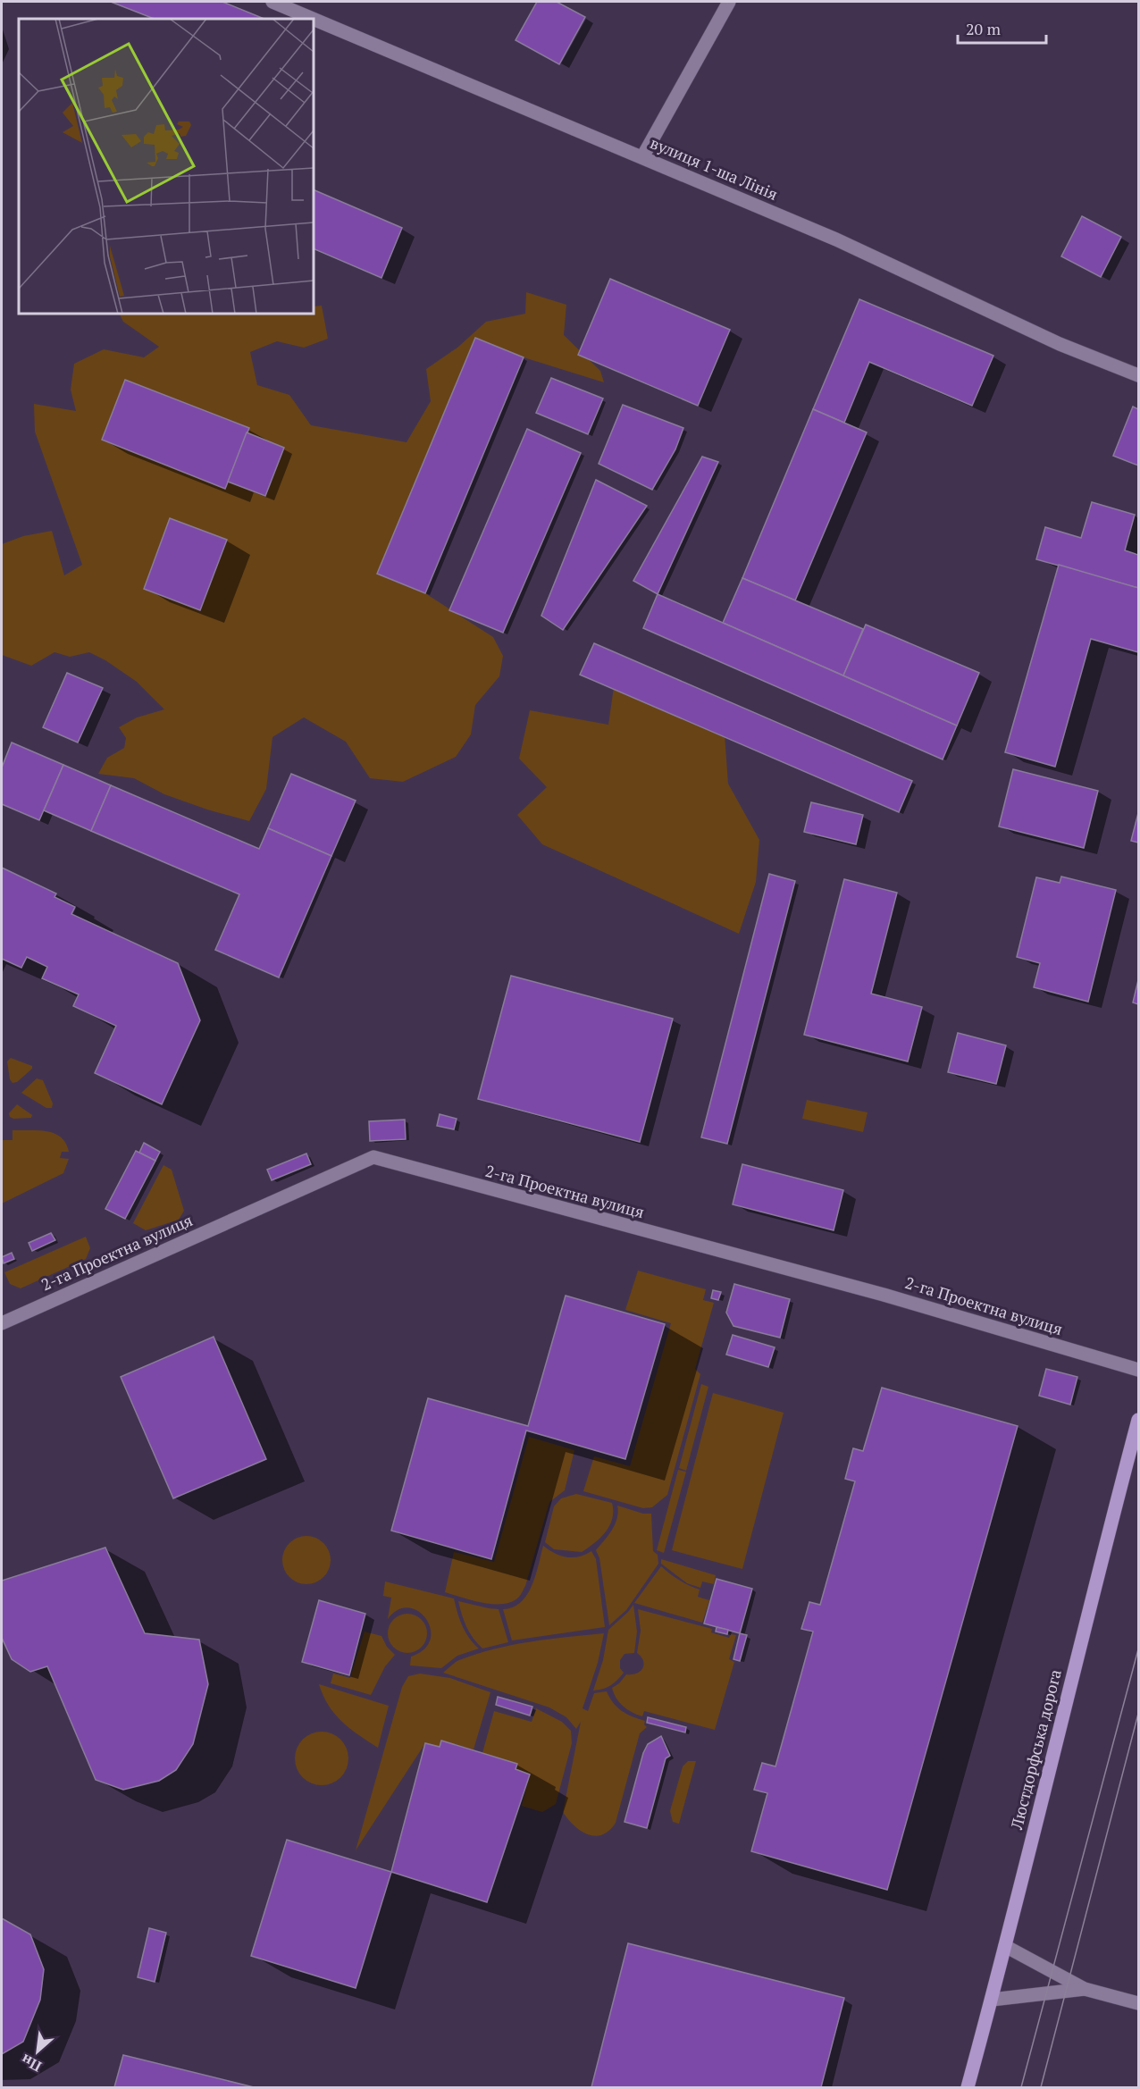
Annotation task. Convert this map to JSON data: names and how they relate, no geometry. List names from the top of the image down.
{
  "streets": {
    "main road": ["Люстдорфська дорога"],
    "street": ["вулиця 1-ша Лінія", "2-га Проектна вулиця"]
  },
  "scale_bar": "20 m",
  "north": "bottom left"
}
